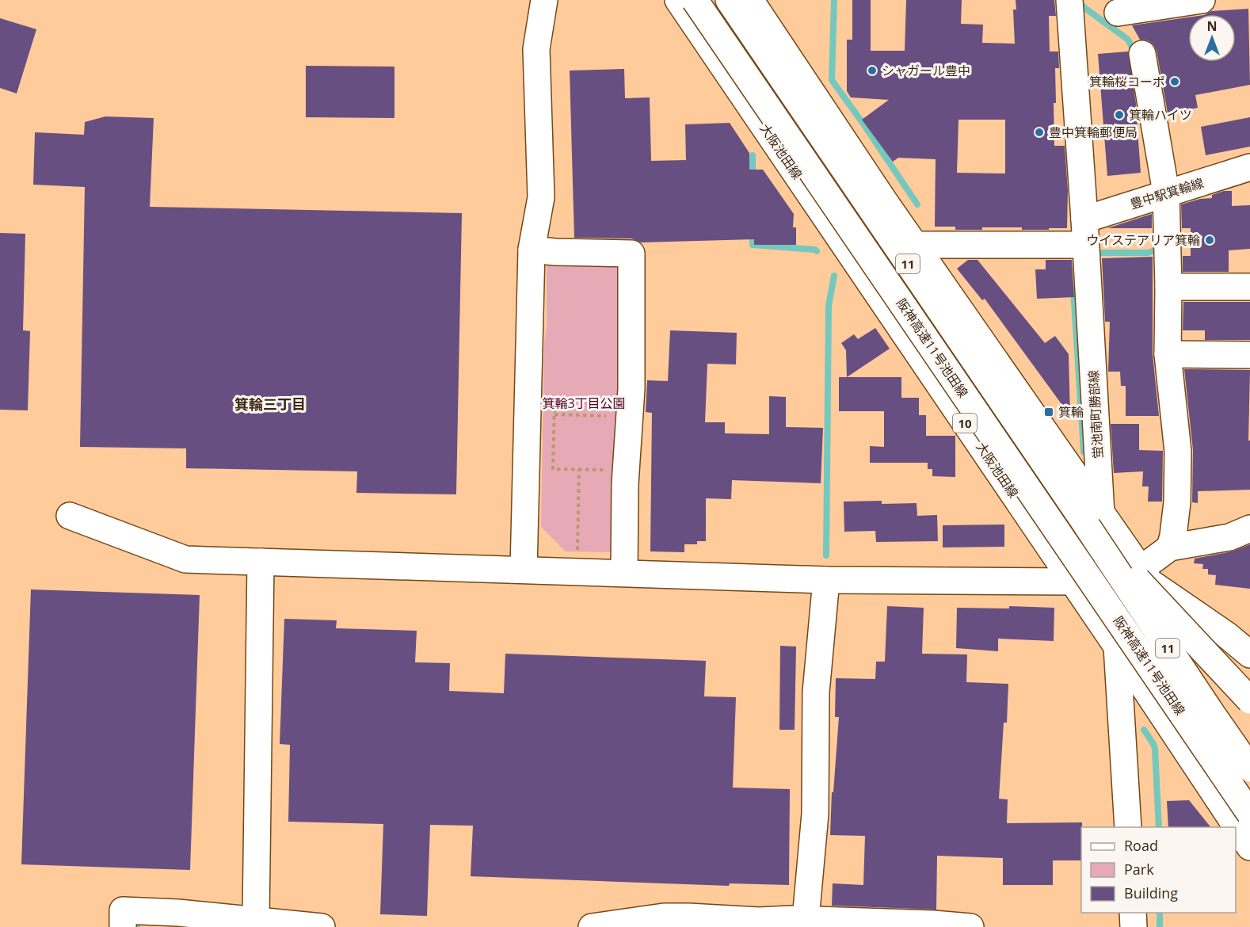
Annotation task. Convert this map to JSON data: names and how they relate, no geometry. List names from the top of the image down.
{
  "streets": {
    "main road": [
      "大阪池田線",
      "豊中駅箕輪線",
      "11",
      "阪神高速11号池田線",
      "蛍池南町勝部線",
      "10"
    ]
  },
  "crossings": [
    ["大阪池田線", "蛍池南町勝部線"],
    ["豊中駅箕輪線", "蛍池南町勝部線"],
    ["11", "阪神高速11号池田線"],
    ["11", "蛍池南町勝部線"],
    ["阪神高速11号池田線", "蛍池南町勝部線"]
  ],
  "districts": ["箕輪三丁目"],
  "parks": ["箕輪3丁目公園"],
  "places": {
    "other": [
      "シャガール豊中",
      "箕輪桜コーポ",
      "箕輪ハイツ",
      "豊中箕輪郵便局",
      "ウイステアリア箕輪"
    ],
    "transit": ["箕輪"]
  },
  "legend": ["Road", "Park", "Building"],
  "north": "top"
}
